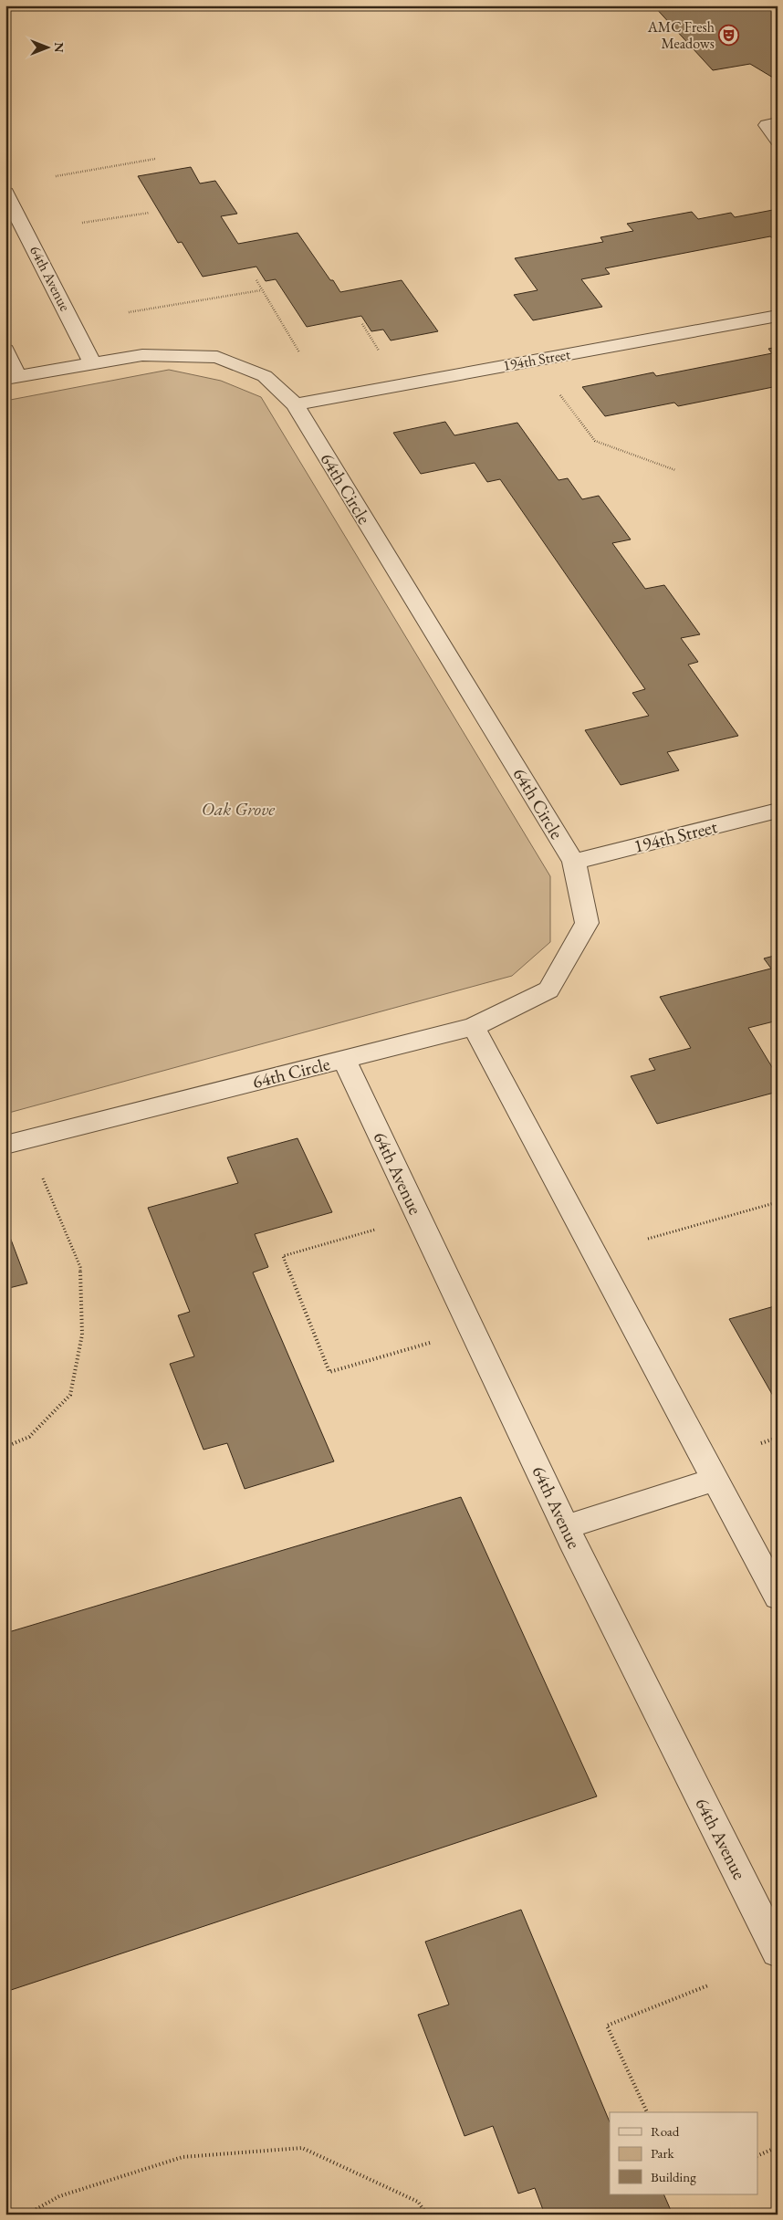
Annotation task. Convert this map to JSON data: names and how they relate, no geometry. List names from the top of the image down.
{
  "streets": {
    "street": ["64th Avenue", "194th Street", "64th Circle"]
  },
  "crossings": [
    ["64th Avenue", "64th Circle"],
    ["194th Street", "64th Circle"]
  ],
  "parks": ["Oak Grove"],
  "places": {
    "theatre": ["AMC Fresh Meadows"]
  },
  "legend": ["Road", "Park", "Building"],
  "north": "right"
}
